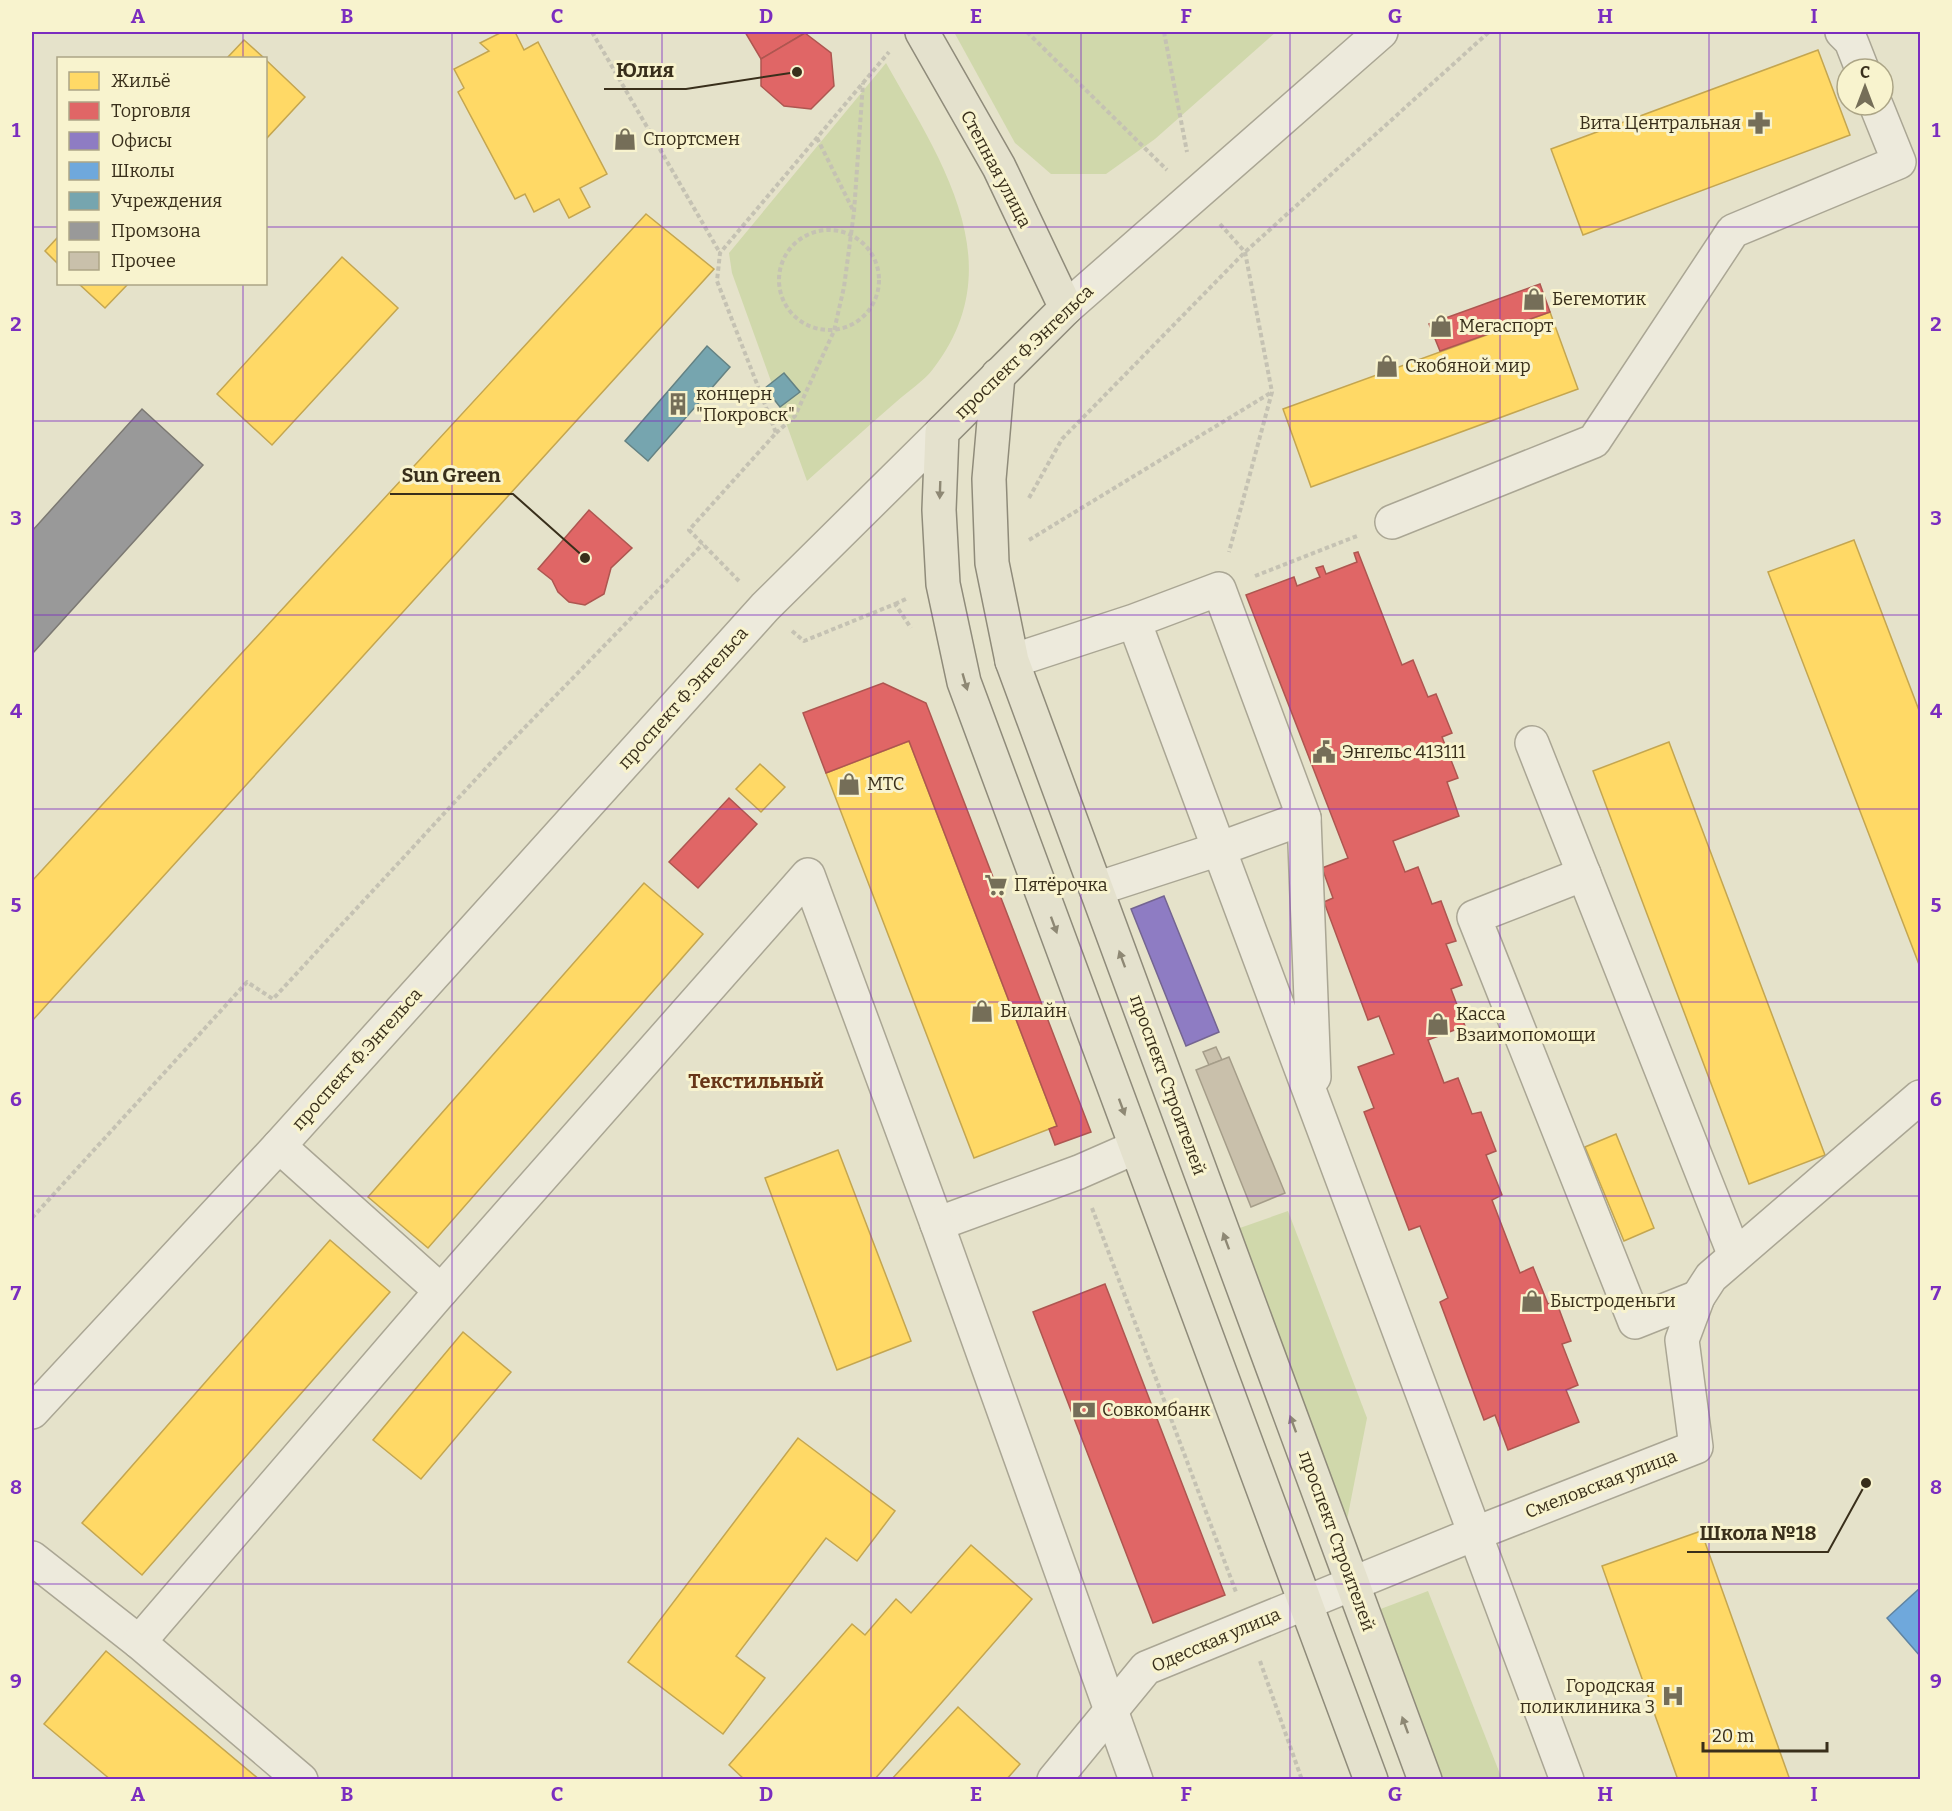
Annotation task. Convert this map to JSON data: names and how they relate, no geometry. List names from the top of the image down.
{
  "streets": {
    "main road": ["Степная улица", "проспект Ф.Энгельса", "проспект Строителей"],
    "street": ["Смеловская улица", "Одесская улица"]
  },
  "crossings": [
    ["Степная улица", "проспект Ф.Энгельса"],
    ["проспект Ф.Энгельса", "проспект Строителей"],
    ["проспект Строителей", "Смеловская улица"],
    ["проспект Строителей", "Одесская улица"],
    ["Смеловская улица", "Одесская улица"]
  ],
  "districts": ["Текстильный"],
  "places": {
    "other": ["Юлия", "Sun Green", "Школа №18"],
    "pharmacy": ["Вита Центральная"],
    "shop": [
      "Спортсмен",
      "Бегемотик",
      "Мегаспорт",
      "Скобяной мир",
      "МТС",
      "Билайн",
      "Касса Взаимопомощи",
      "Быстроденьги"
    ],
    "building": ["концерн \"Покровск\""],
    "public building": ["Энгельс 413111"],
    "supermarket": ["Пятёрочка"],
    "bank": ["Совкомбанк"],
    "hospital": ["Городская поликлиника 3"]
  },
  "legend": [
    "Жильё",
    "Торговля",
    "Офисы",
    "Школы",
    "Учреждения",
    "Промзона",
    "Прочее"
  ],
  "scale_bar": "20 m",
  "north": "top",
  "grid": {
    "columns": [
      "A",
      "B",
      "C",
      "D",
      "E",
      "F",
      "G",
      "H",
      "I"
    ],
    "rows": [
      "1",
      "2",
      "3",
      "4",
      "5",
      "6",
      "7",
      "8",
      "9"
    ]
  }
}
